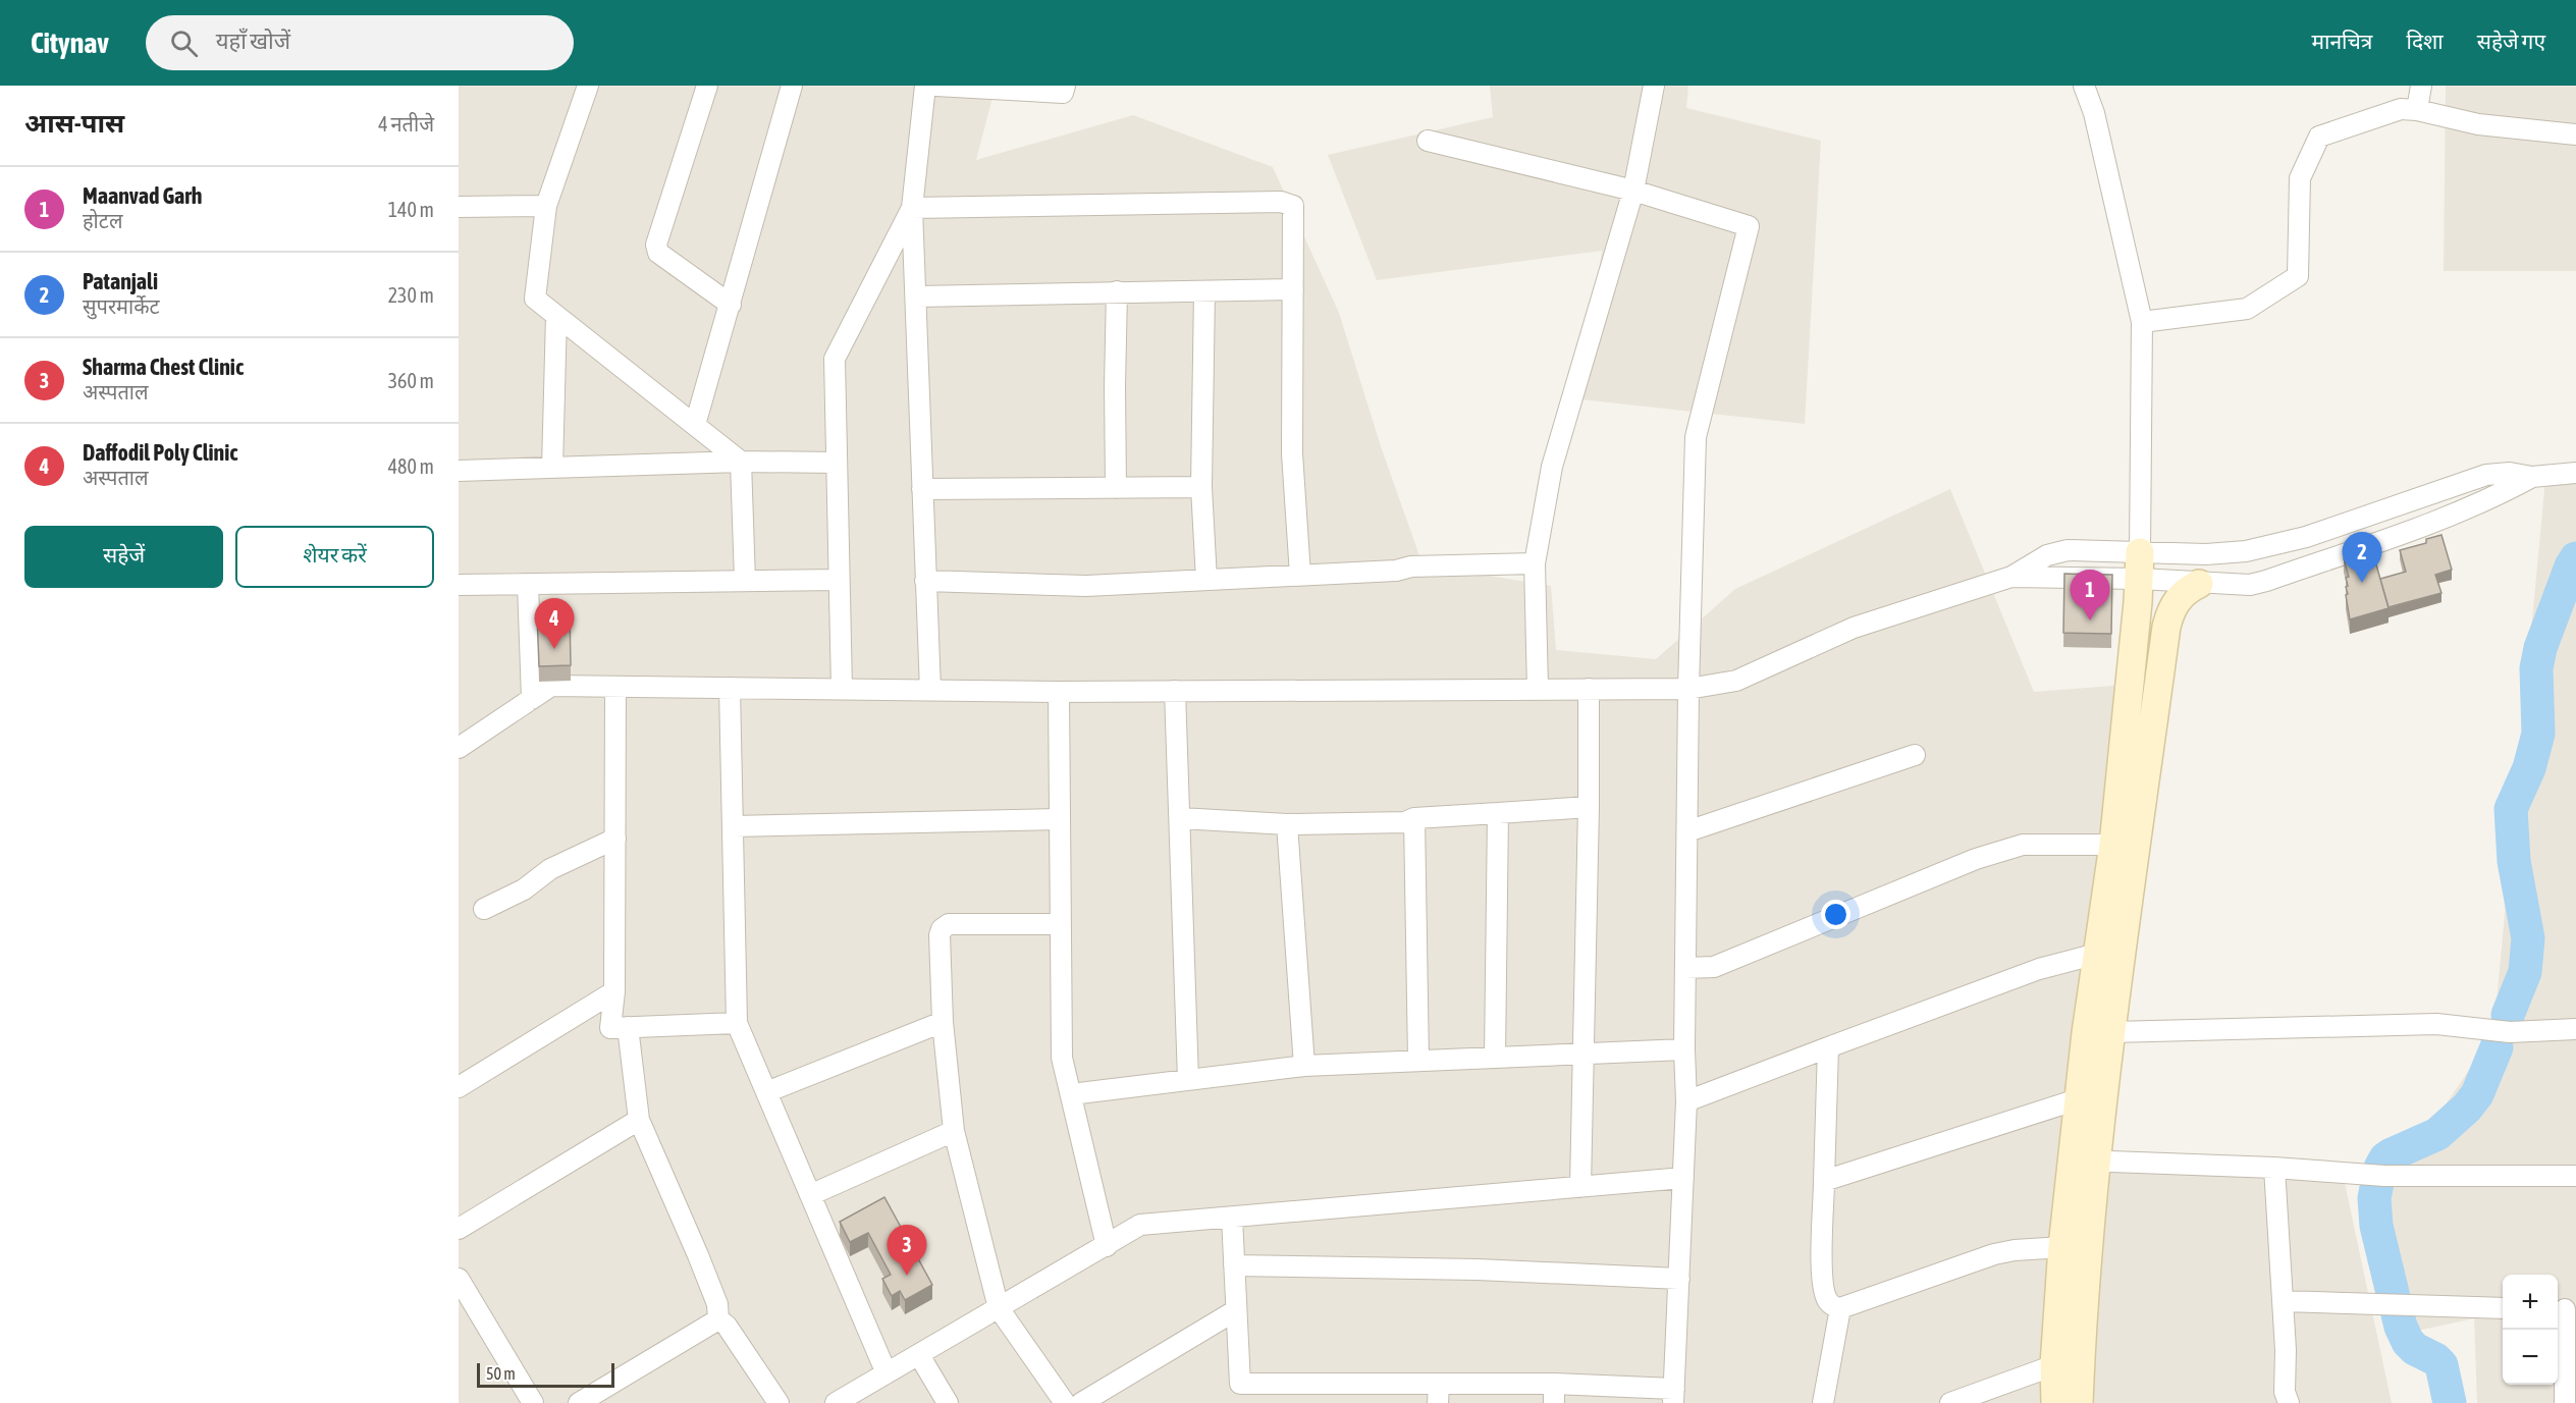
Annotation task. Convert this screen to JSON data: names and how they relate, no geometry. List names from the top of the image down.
{
  "scale_bar": "50 m",
  "page": {
    "header": "Citynav",
    "search": "यहाँ खोजें",
    "nav": ["मानचित्र", "दिशा", "सहेजे गए"],
    "heading": ["आस-पास", "4 नतीजे"],
    "list": [
      {
        "mark": "1",
        "name": "Maanvad Garh",
        "note": "होटल",
        "value": "140 m"
      },
      {
        "mark": "2",
        "name": "Patanjali",
        "note": "सुपरमार्केट",
        "value": "230 m"
      },
      {
        "mark": "3",
        "name": "Sharma Chest Clinic",
        "note": "अस्पताल",
        "value": "360 m"
      },
      {
        "mark": "4",
        "name": "Daffodil Poly Clinic",
        "note": "अस्पताल",
        "value": "480 m"
      }
    ],
    "buttons": ["सहेजें", "शेयर करें"],
    "pins": [
      "2",
      "1",
      "4",
      "3"
    ],
    "map_buttons": ["+", "−"],
    "scale": "50 m"
  }
}
